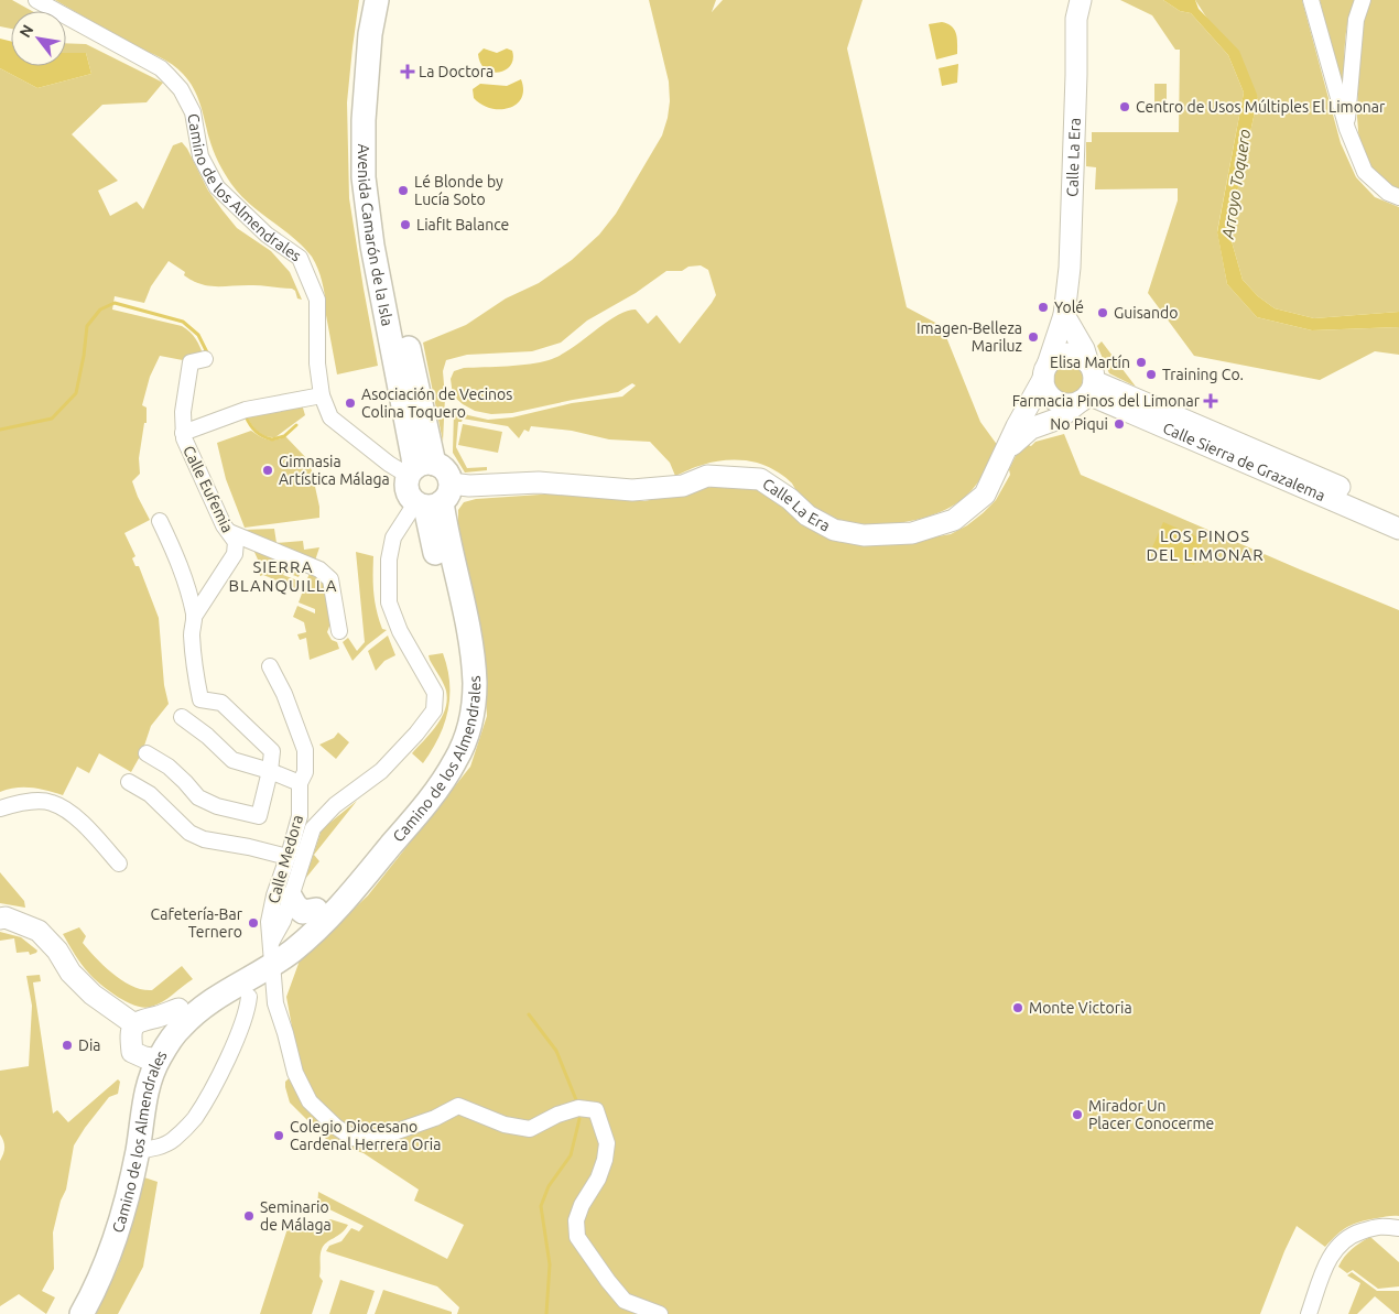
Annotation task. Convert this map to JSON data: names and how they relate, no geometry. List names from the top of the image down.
{
  "streets": {
    "main road": [
      "Calle La Era",
      "Camino de los Almendrales",
      "Avenida Camarón de la Isla",
      "Calle Sierra de Grazalema"
    ],
    "street": ["Calle Eufemia", "Calle Medora"]
  },
  "crossings": [
    ["Calle La Era", "Camino de los Almendrales"],
    ["Calle La Era", "Calle Sierra de Grazalema"],
    ["Camino de los Almendrales", "Avenida Camarón de la Isla"],
    ["Camino de los Almendrales", "Calle Medora"]
  ],
  "districts": ["LOS PINOS DEL LIMONAR", "SIERRA BLANQUILLA"],
  "water": ["Arroyo Toquero"],
  "places": {
    "health": ["La Doctora", "Farmacia Pinos del Limonar"],
    "other": [
      "Centro de Usos Múltiples El Limonar",
      "Lé Blonde by Lucía Soto",
      "Liafit Balance",
      "Yolé",
      "Guisando",
      "Imagen-Belleza Mariluz",
      "Elisa Martín",
      "Training Co.",
      "Asociación de Vecinos Colina Toquero",
      "No Piqui",
      "Gimnasia Artística Málaga",
      "Cafetería-Bar Ternero",
      "Monte Victoria",
      "Dia",
      "Mirador Un Placer Conocerme",
      "Colegio Diocesano Cardenal Herrera Oria",
      "Seminario de Málaga"
    ]
  },
  "north": "top left"
}
